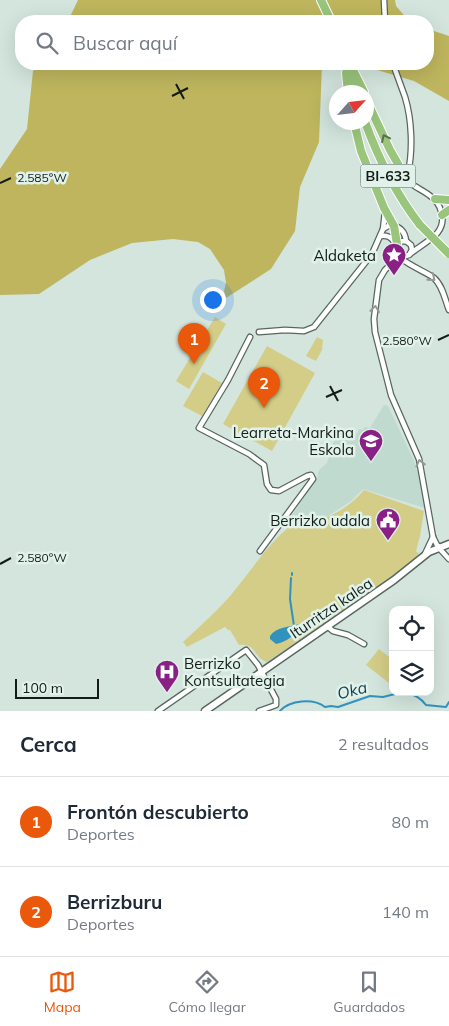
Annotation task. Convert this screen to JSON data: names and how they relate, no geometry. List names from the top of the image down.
{
  "streets": {
    "main road": ["BI-633"],
    "street": ["Iturritza kalea"]
  },
  "water": ["Oka"],
  "places": {
    "place": ["Aldaketa"],
    "school or university": ["Learreta-Markina Eskola"],
    "public building": ["Berrizko udala"],
    "hospital": ["Berrizko Kontsultategia"]
  },
  "scale_bar": "100 m",
  "north": "top right",
  "page": {
    "search": "Buscar aquí",
    "pins": ["1", "2"],
    "scale": "100 m",
    "heading": ["Cerca", "2 resultados"],
    "list": [
      {
        "mark": "1",
        "name": "Frontón descubierto",
        "note": "Deportes",
        "value": "80 m"
      },
      {
        "mark": "2",
        "name": "Berrizburu",
        "note": "Deportes",
        "value": "140 m"
      }
    ],
    "nav": ["Mapa", "Cómo llegar", "Guardados"]
  },
  "coordinates": ["2.585°W", "2.580°W"]
}
